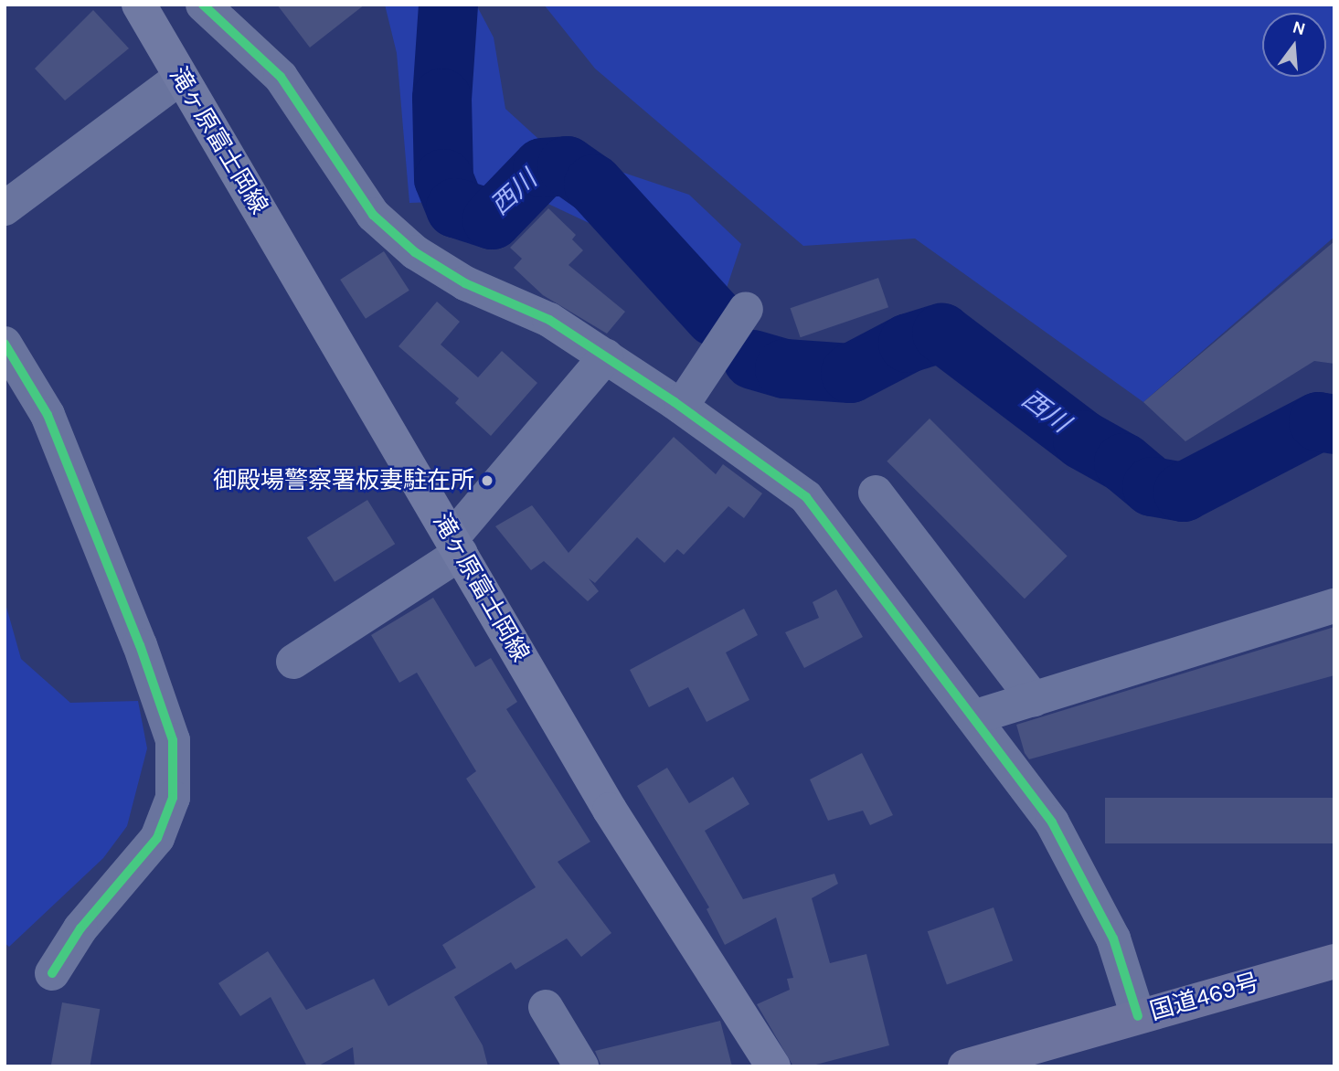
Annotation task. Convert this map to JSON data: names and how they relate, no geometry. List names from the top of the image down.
{
  "streets": {
    "highway": ["国道469号"],
    "main road": ["滝ヶ原富士岡線"]
  },
  "water": ["西川"],
  "places": ["御殿場警察署板妻駐在所"],
  "north": "top"
}
